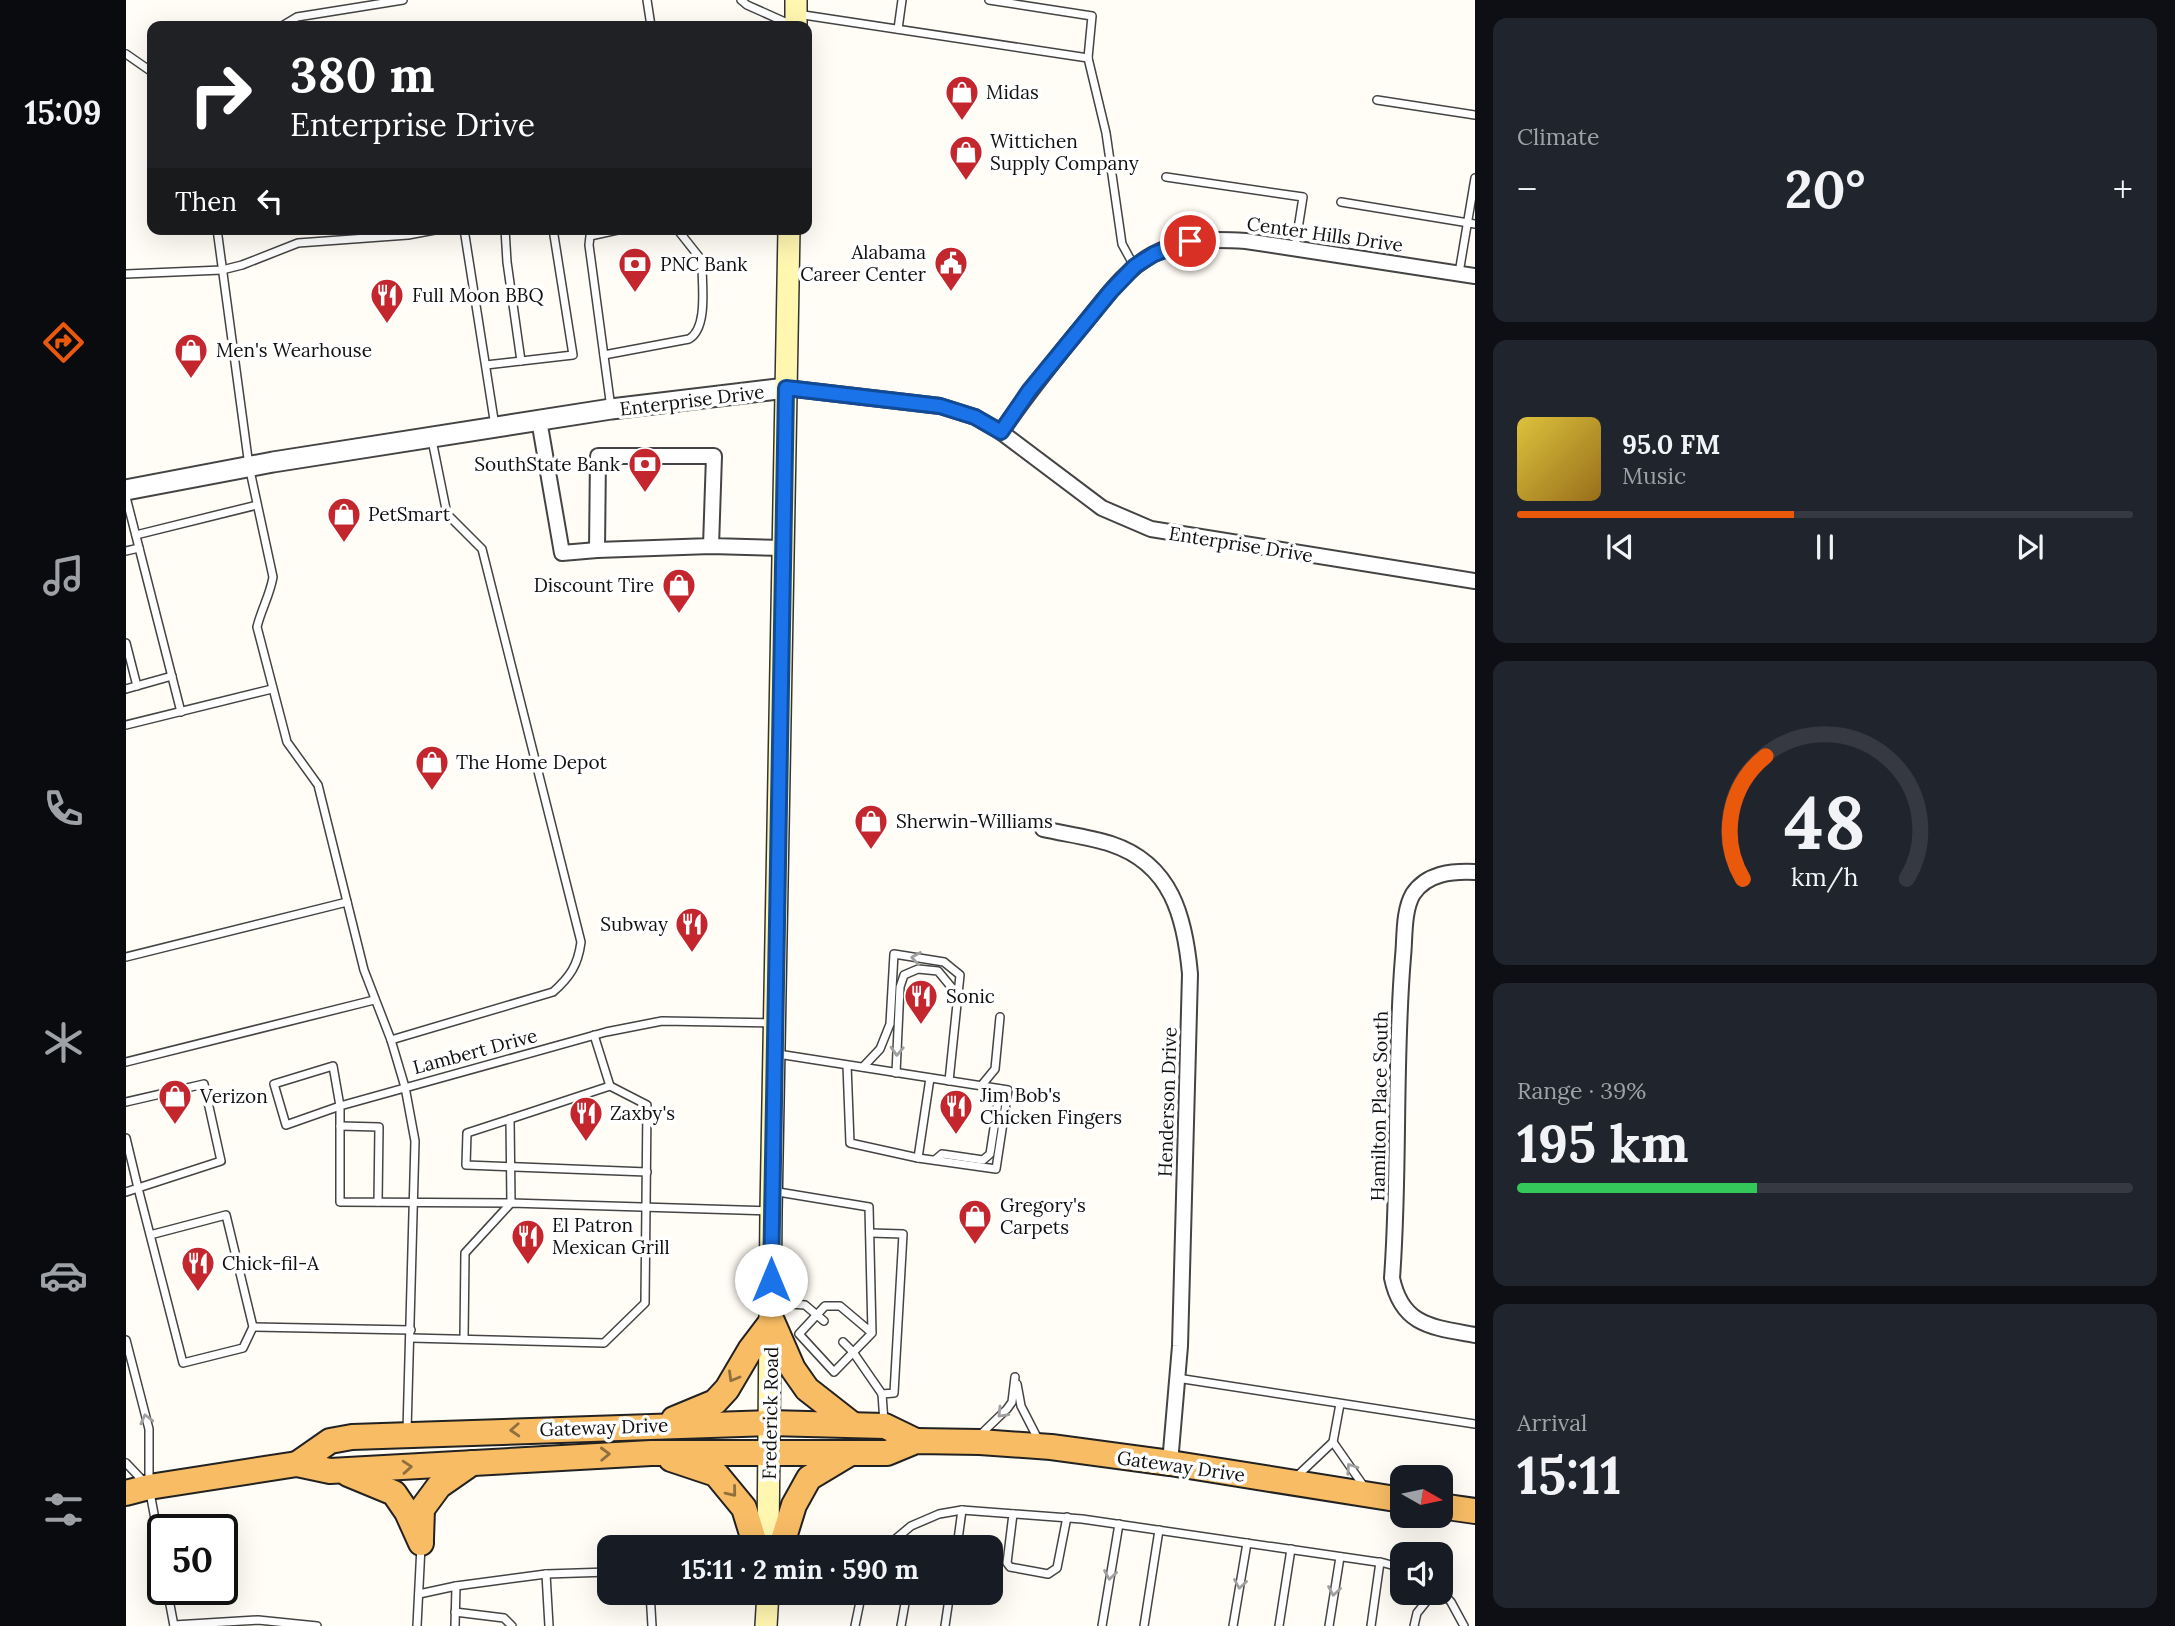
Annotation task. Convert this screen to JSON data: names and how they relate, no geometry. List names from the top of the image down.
{
  "streets": {
    "highway": ["Gateway Drive"],
    "main road": ["Frederick Road"],
    "street": [
      "Center Hills Drive",
      "Enterprise Drive",
      "Henderson Drive",
      "Hamilton Place South"
    ],
    "lane": ["Lambert Drive"]
  },
  "crossings": [
    ["Center Hills Drive", "Enterprise Drive"],
    ["Enterprise Drive", "Frederick Road"],
    ["Lambert Drive", "Frederick Road"],
    ["Lambert Drive", "Gateway Drive"],
    ["Henderson Drive", "Gateway Drive"],
    ["Frederick Road", "Gateway Drive"]
  ],
  "places": {
    "shop": [
      "Midas",
      "Wittichen Supply Company",
      "Men's Wearhouse",
      "PetSmart",
      "Discount Tire",
      "The Home Depot",
      "Sherwin-Williams",
      "Verizon",
      "Gregory's Carpets"
    ],
    "public building": ["Alabama Career Center"],
    "bank": ["PNC Bank", "SouthState Bank"],
    "restaurant": [
      "Full Moon BBQ",
      "Subway",
      "Sonic",
      "Jim Bob's Chicken Fingers",
      "Zaxby's",
      "El Patron Mexican Grill",
      "Chick-fil-A"
    ]
  },
  "north": "right",
  "page": {
    "tabs": "15:09",
    "tile": [
      "Climate",
      ["Range · 39%", "195 km"],
      ["Arrival", "15:11"]
    ],
    "turn": ["380 m", "Enterprise Drive"],
    "heat": ["−", "20°", "+"],
    "then": "Then",
    "song": ["95.0 FM", "Music"],
    "limit": "50",
    "trip": "15:11 · 2 min · 590 m",
    "gauge": ["48", "km/h"]
  }
}
